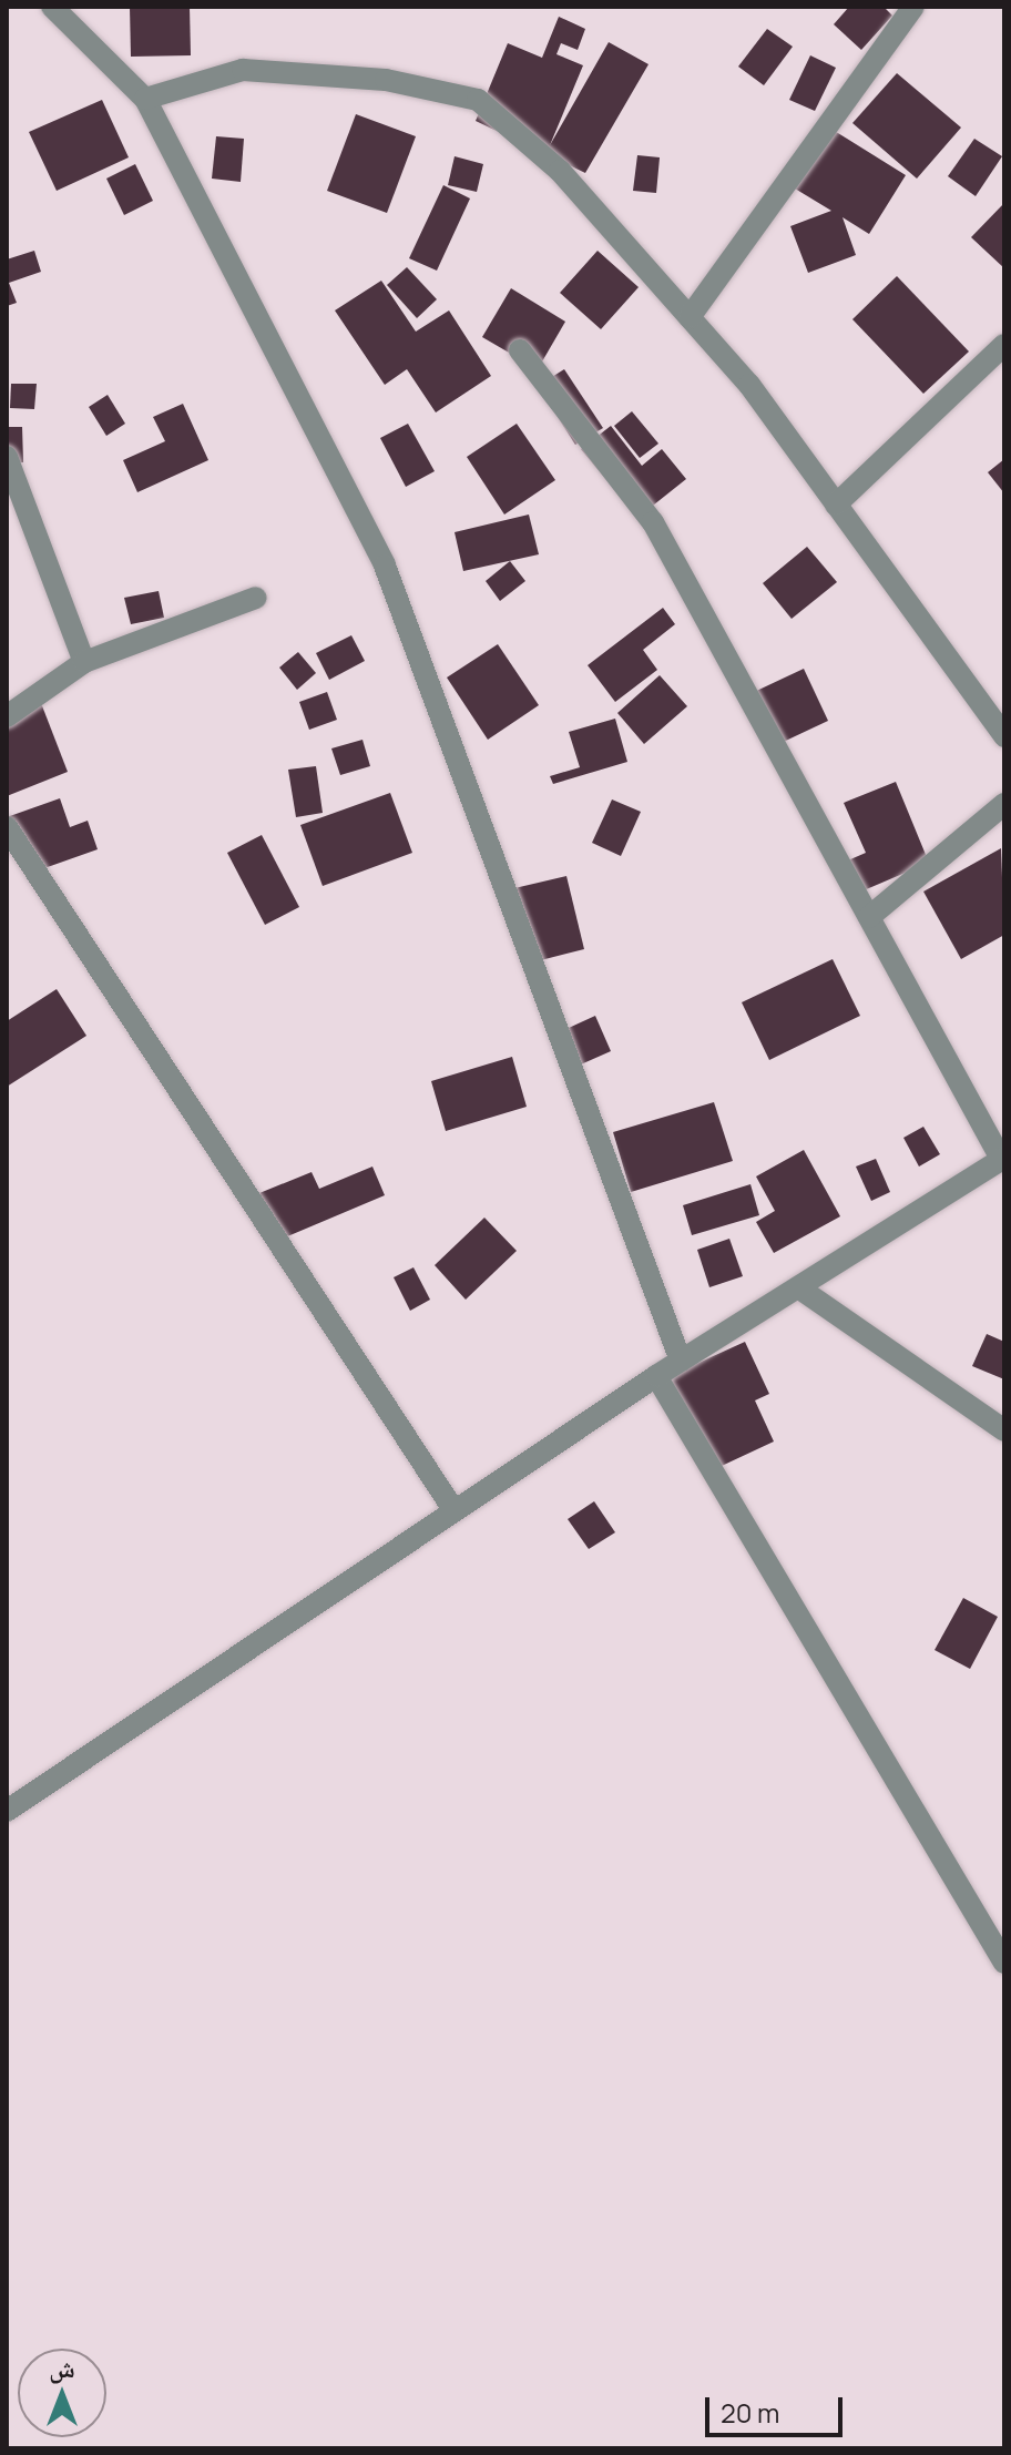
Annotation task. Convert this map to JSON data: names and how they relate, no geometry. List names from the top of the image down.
{
  "scale_bar": "20 m",
  "north": "top"
}
